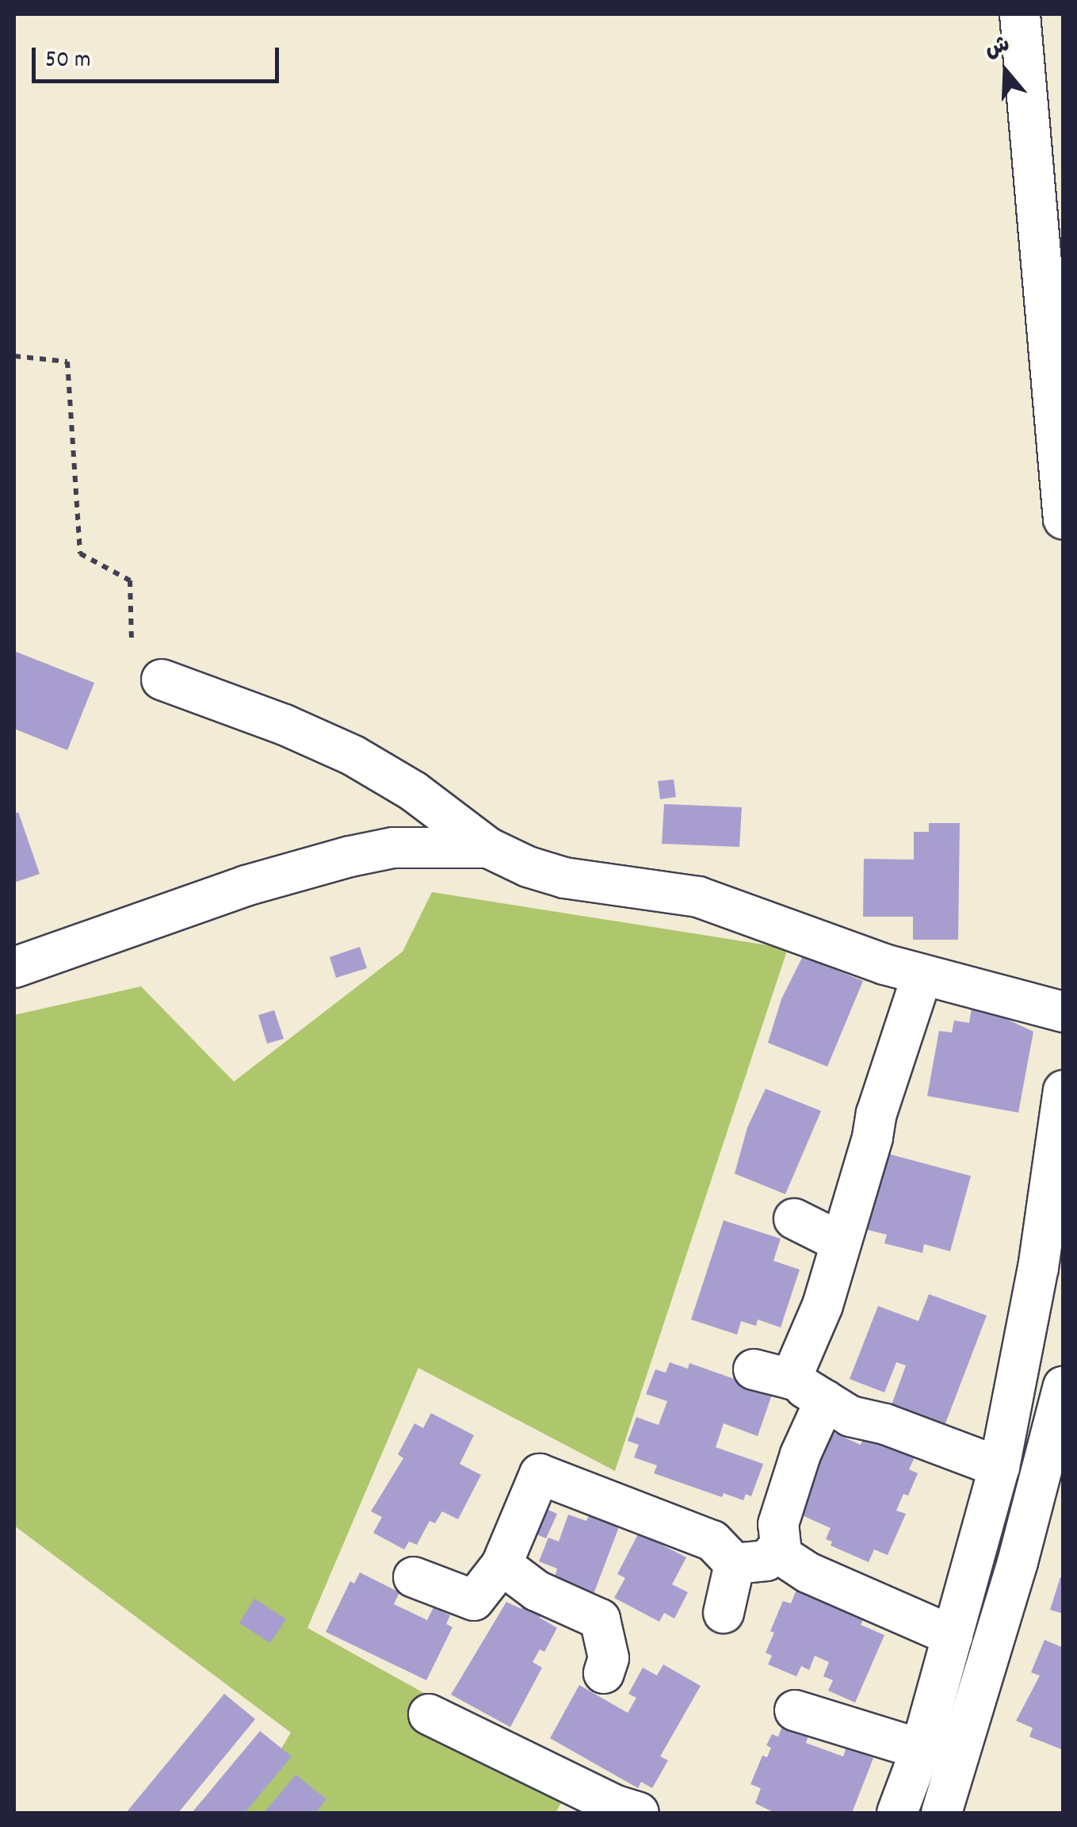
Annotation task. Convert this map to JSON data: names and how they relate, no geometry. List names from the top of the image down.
{
  "scale_bar": "50 m",
  "north": "top"
}
